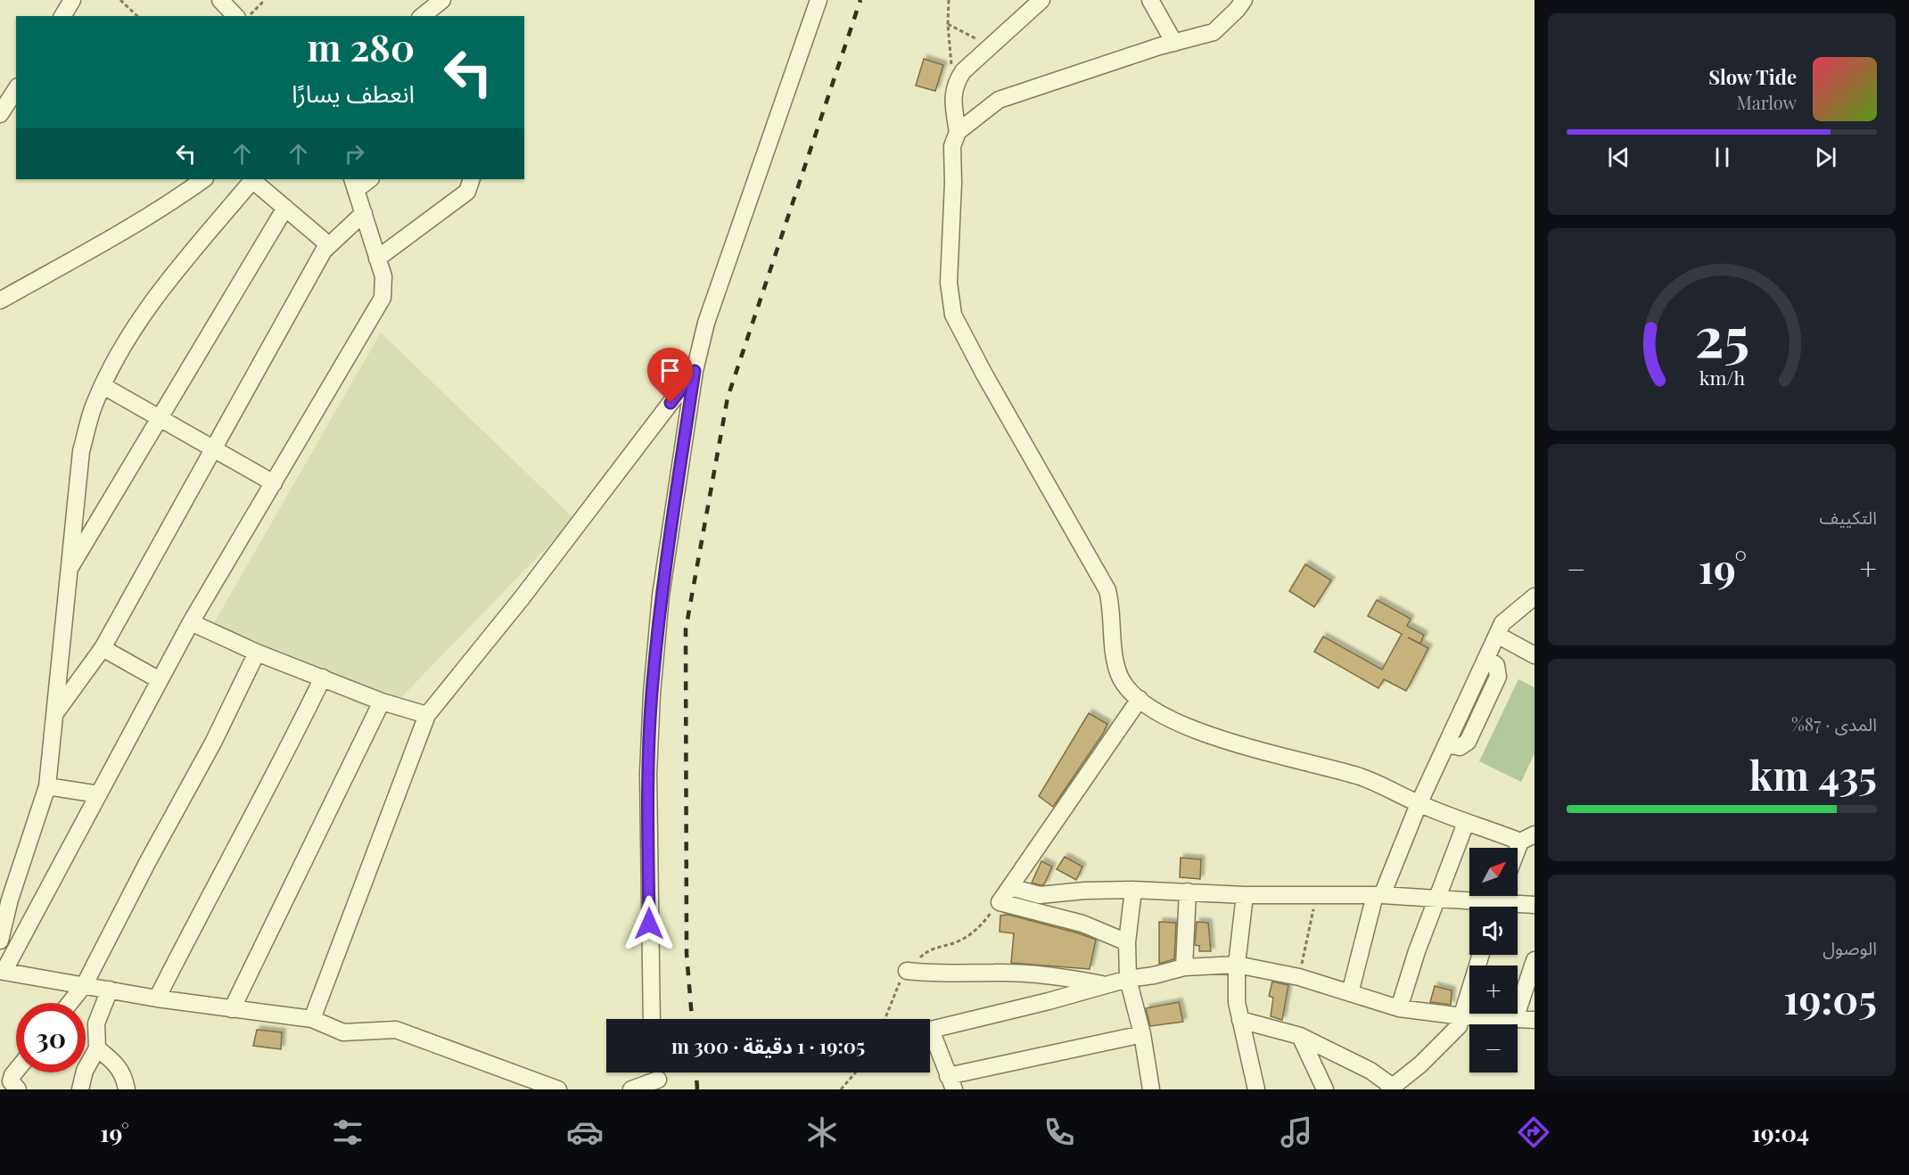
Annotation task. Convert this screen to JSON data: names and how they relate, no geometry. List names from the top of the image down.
{
  "north": "top right",
  "page": {
    "turn": ["280 m", "انعطف يسارًا"],
    "song": ["Slow Tide", "Marlow"],
    "tile": [
      "التكييف",
      ["المدى · 87%", "435 km"],
      ["الوصول", "19:05"]
    ],
    "heat": ["−", "19°", "+"],
    "map_buttons": ["+", "−"],
    "limit": "30",
    "trip": "19:05 · 1 دقيقة · 300 m",
    "tabs": ["19:04", "19°"],
    "gauge": ["25", "km/h"]
  }
}
